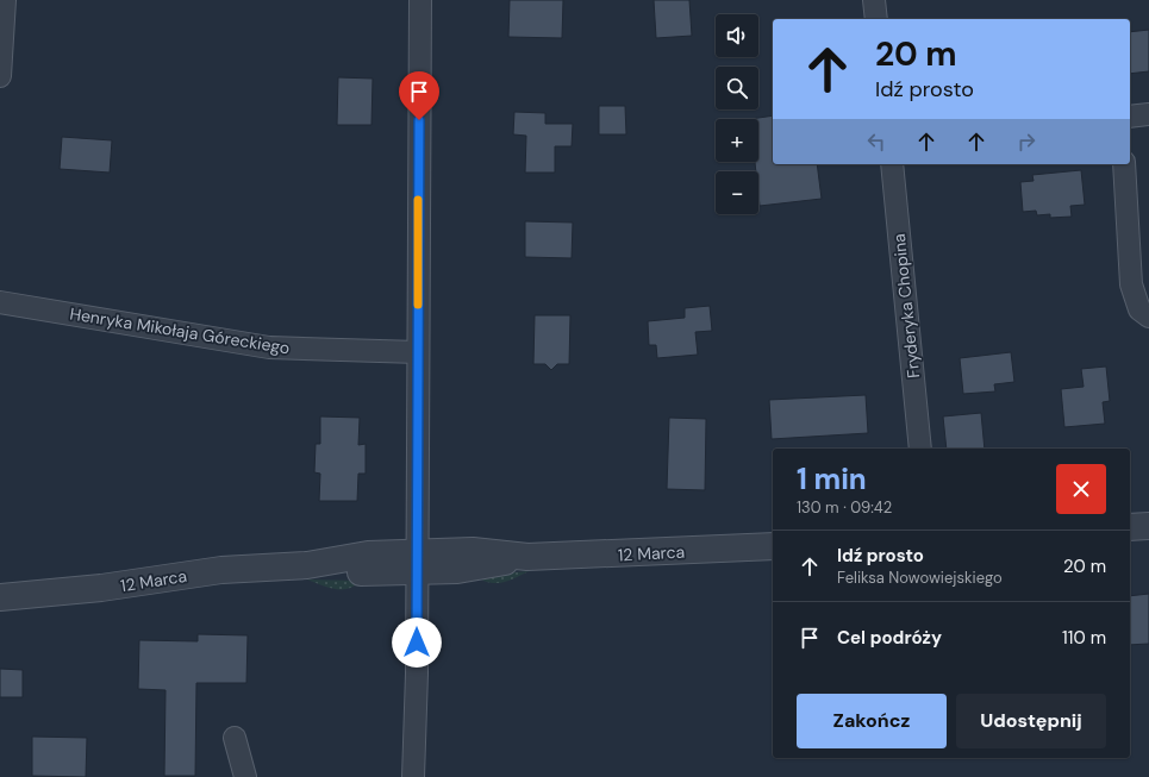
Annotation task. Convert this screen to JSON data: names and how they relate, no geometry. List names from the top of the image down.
{
  "streets": {
    "street": ["Fryderyka Chopina", "Henryka Mikołaja Góreckiego", "12 Marca"]
  },
  "page": {
    "map_buttons": ["+", "−"],
    "turn": ["20 m", "Idź prosto"],
    "heading": ["1 min", "130 m · 09:42"],
    "list": [
      {
        "name": "Idź prosto",
        "note": "Feliksa Nowowiejskiego",
        "value": "20 m"
      },
      {
        "name": "Cel podróży",
        "value": "110 m"
      }
    ],
    "buttons": ["Zakończ", "Udostępnij"]
  }
}
